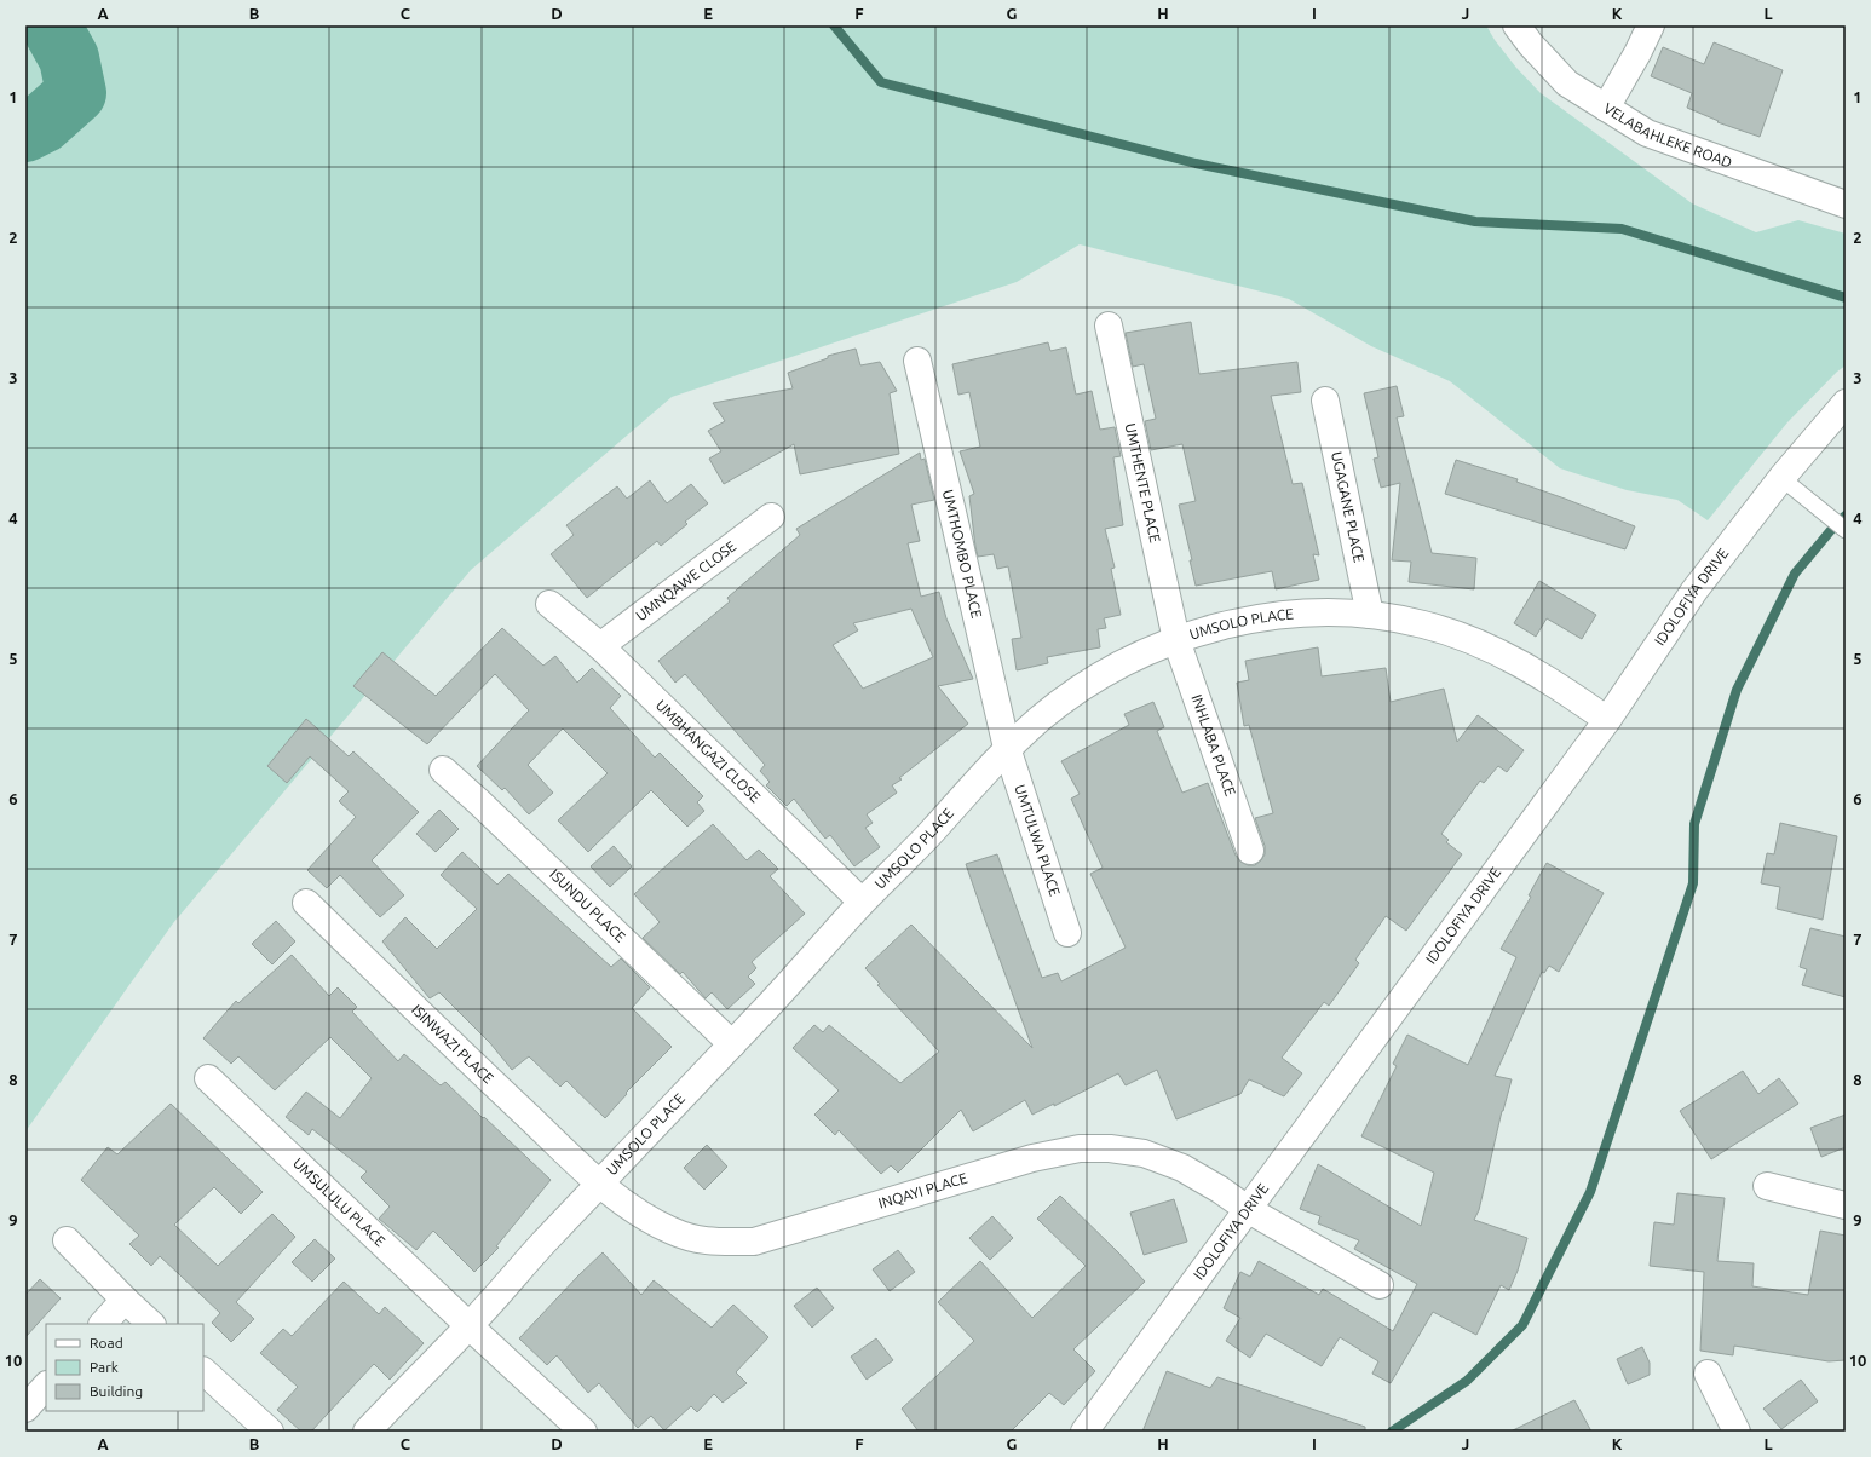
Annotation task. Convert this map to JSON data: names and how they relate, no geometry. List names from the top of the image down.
{
  "streets": {
    "street": [
      "VELABAHLEKE ROAD",
      "UMTHENTE PLACE",
      "UGAGANE PLACE",
      "UMTHOMBO PLACE",
      "UMNQAWE CLOSE",
      "IDOLOFIYA DRIVE",
      "UMSOLO PLACE",
      "INHLABA PLACE",
      "UMBHANGAZI CLOSE",
      "UMTULWA PLACE",
      "ISUNDU PLACE",
      "ISINWAZI PLACE",
      "INQAYI PLACE",
      "UMSULULU PLACE"
    ]
  },
  "crossings": [
    ["UMTHENTE PLACE", "UMSOLO PLACE"],
    ["UMTHENTE PLACE", "INHLABA PLACE"],
    ["UGAGANE PLACE", "UMSOLO PLACE"],
    ["UMTHOMBO PLACE", "UMSOLO PLACE"],
    ["UMTHOMBO PLACE", "UMTULWA PLACE"],
    ["UMNQAWE CLOSE", "UMBHANGAZI CLOSE"],
    ["IDOLOFIYA DRIVE", "UMSOLO PLACE"],
    ["IDOLOFIYA DRIVE", "INQAYI PLACE"],
    ["UMSOLO PLACE", "INHLABA PLACE"],
    ["UMSOLO PLACE", "UMBHANGAZI CLOSE"],
    ["UMSOLO PLACE", "UMTULWA PLACE"],
    ["UMSOLO PLACE", "ISUNDU PLACE"],
    ["UMSOLO PLACE", "ISINWAZI PLACE"],
    ["UMSOLO PLACE", "INQAYI PLACE"],
    ["UMSOLO PLACE", "UMSULULU PLACE"],
    ["ISINWAZI PLACE", "INQAYI PLACE"]
  ],
  "legend": ["Road", "Park", "Building"],
  "grid": {
    "columns": [
      "A",
      "B",
      "C",
      "D",
      "E",
      "F",
      "G",
      "H",
      "I",
      "J",
      "K",
      "L"
    ],
    "rows": [
      "1",
      "2",
      "3",
      "4",
      "5",
      "6",
      "7",
      "8",
      "9",
      "10"
    ]
  }
}
